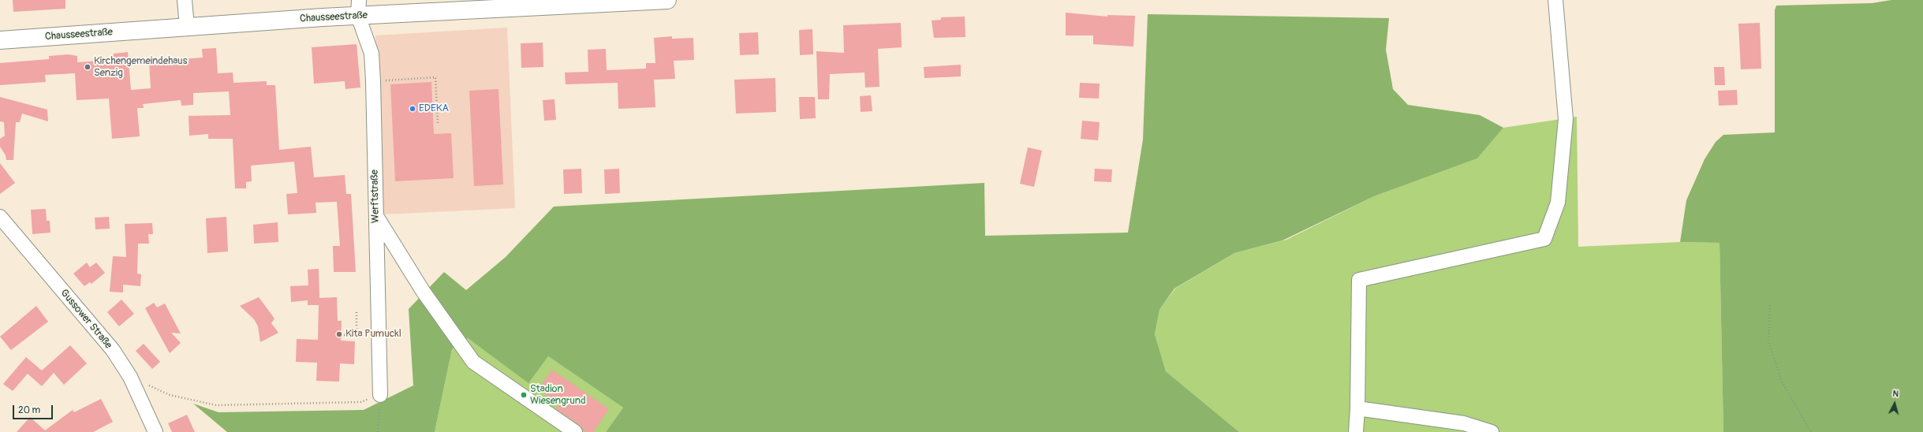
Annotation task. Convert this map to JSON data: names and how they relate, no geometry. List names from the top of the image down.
{
  "streets": {
    "main road": ["Chausseestraße"],
    "street": ["Werftstraße", "Gussower Straße"]
  },
  "crossings": [
    ["Chausseestraße", "Werftstraße"]
  ],
  "places": [
    "Kirchengemeindehaus Senzig",
    "EDEKA",
    "Kita Pumuckl",
    "Stadion Wiesengrund"
  ],
  "scale_bar": "20 m",
  "north": "top"
}
